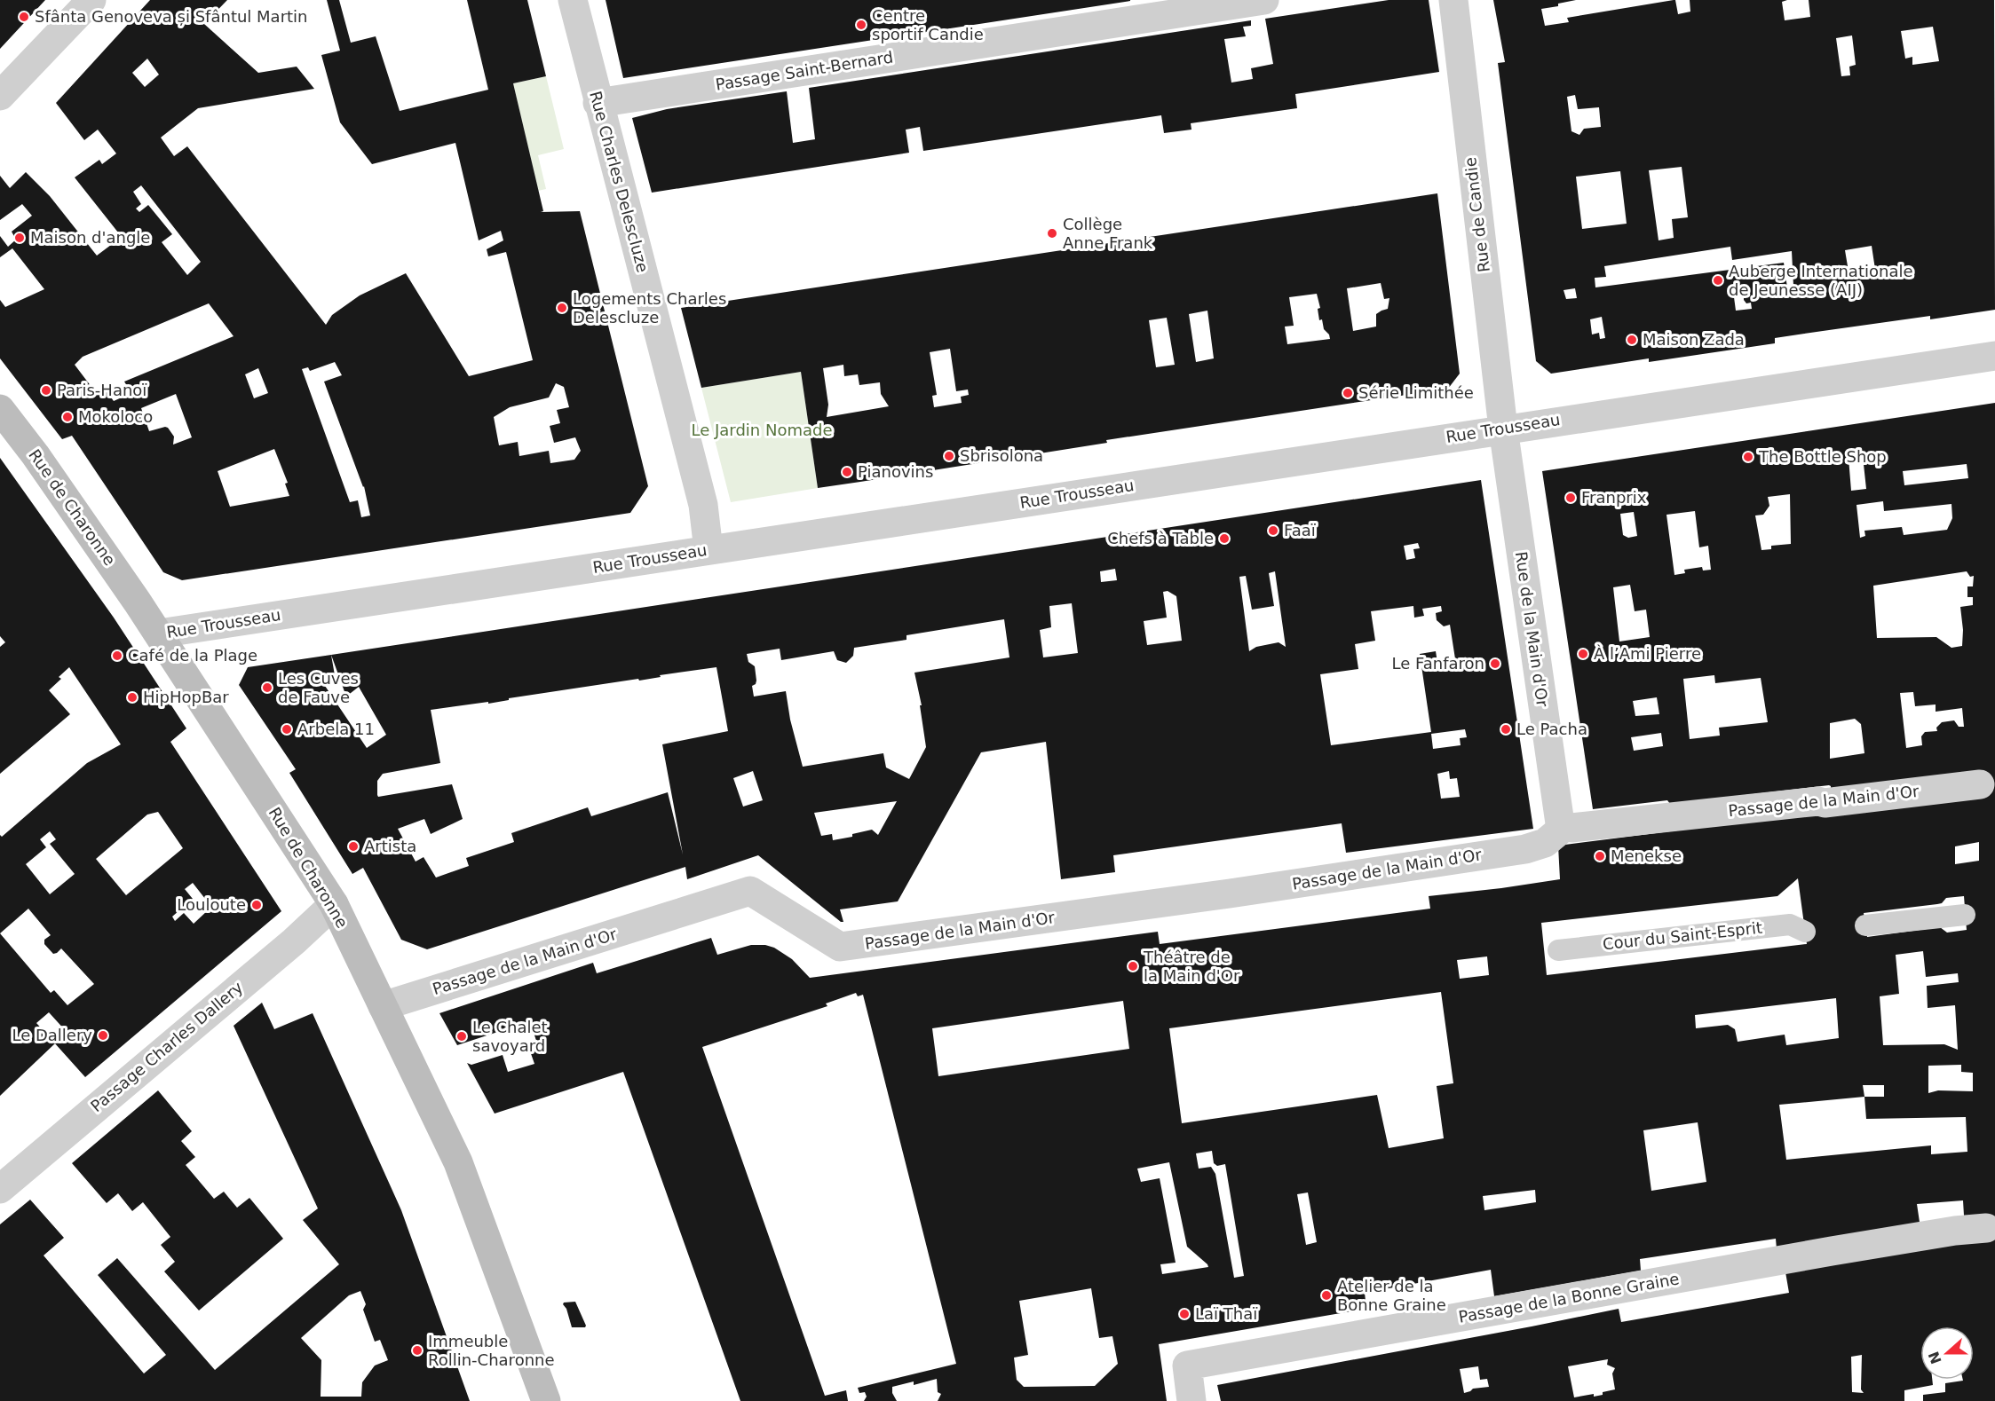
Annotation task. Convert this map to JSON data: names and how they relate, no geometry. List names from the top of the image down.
{
  "streets": {
    "street": [
      "Passage Saint-Bernard",
      "Rue Charles Delescluze",
      "Rue de Candie",
      "Rue Trousseau",
      "Rue de Charonne",
      "Rue de la Main d'Or",
      "Passage de la Main d'Or",
      "Passage Charles Dallery",
      "Passage de la Bonne Graine"
    ],
    "lane": ["Cour du Saint-Esprit"]
  },
  "crossings": [
    ["Passage Saint-Bernard", "Rue Charles Delescluze"],
    ["Rue Charles Delescluze", "Rue Trousseau"],
    ["Rue de Candie", "Rue Trousseau"],
    ["Rue de Candie", "Rue de la Main d'Or"],
    ["Rue Trousseau", "Rue de Charonne"],
    ["Rue Trousseau", "Rue de la Main d'Or"],
    ["Rue de Charonne", "Passage de la Main d'Or"],
    ["Rue de Charonne", "Passage Charles Dallery"],
    ["Rue de la Main d'Or", "Passage de la Main d'Or"]
  ],
  "parks": ["Le Jardin Nomade"],
  "places": [
    "Sfânta Genoveva și Sfântul Martin",
    "Centre sportif Candie",
    "Collège Anne Frank",
    "Maison d'angle",
    "Auberge Internationale de Jeunesse (AIJ)",
    "Logements Charles Delescluze",
    "Maison Zada",
    "Paris-Hanoï",
    "Série Limithée",
    "Mokoloco",
    "Sbrisolona",
    "The Bottle Shop",
    "Pianovins",
    "Franprix",
    "Faaï",
    "Chefs à Table",
    "À l’Ami Pierre",
    "Café de la Plage",
    "Le Fanfaron",
    "Les Cuves de Fauve",
    "HipHopBar",
    "Arbela 11",
    "Le Pacha",
    "Artista",
    "Menekse",
    "Louloute",
    "Théâtre de la Main d'Or",
    "Le Dallery",
    "Le Chalet savoyard",
    "Atelier de la Bonne Graine",
    "Laï Thaï",
    "Immeuble Rollin-Charonne"
  ],
  "north": "left"
}
